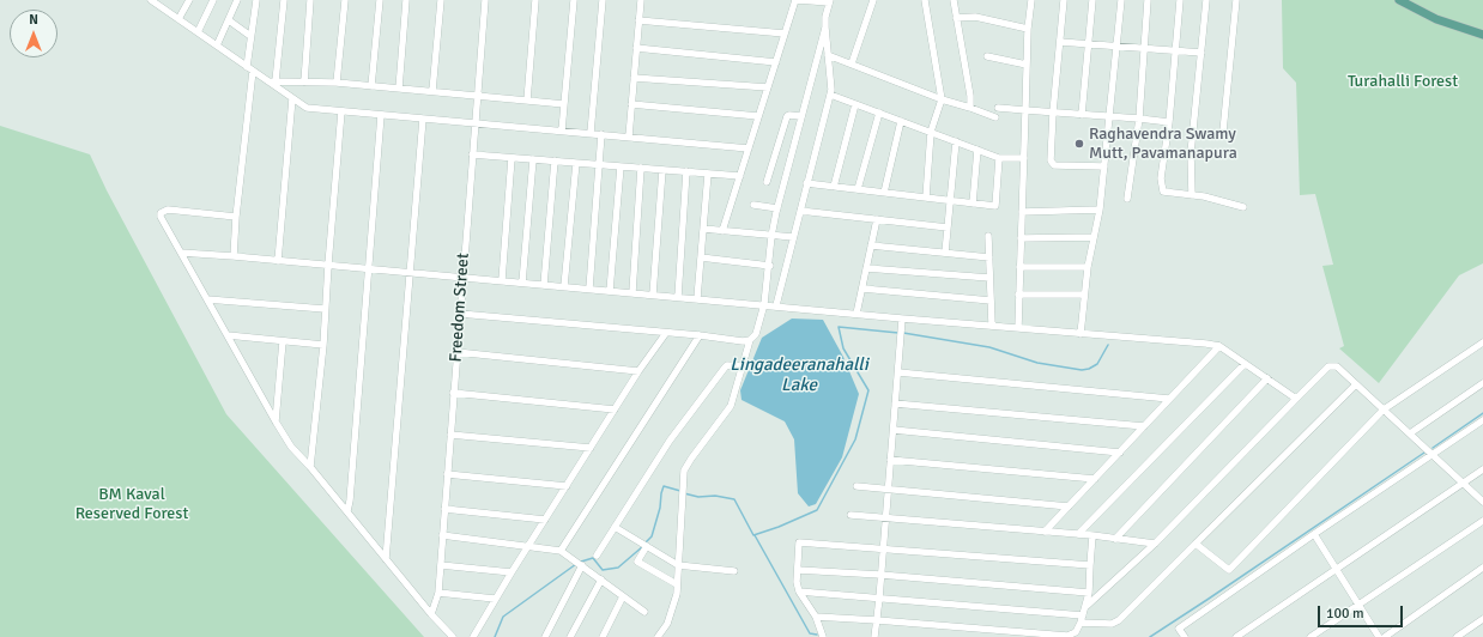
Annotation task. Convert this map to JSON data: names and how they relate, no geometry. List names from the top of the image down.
{
  "streets": {
    "street": ["Freedom Street"]
  },
  "water": ["Lingadeeranahalli Lake"],
  "parks": ["Turahalli Forest", "BM Kaval Reserved Forest"],
  "places": ["Raghavendra Swamy Mutt, Pavamanapura"],
  "scale_bar": "100 m",
  "north": "top"
}
